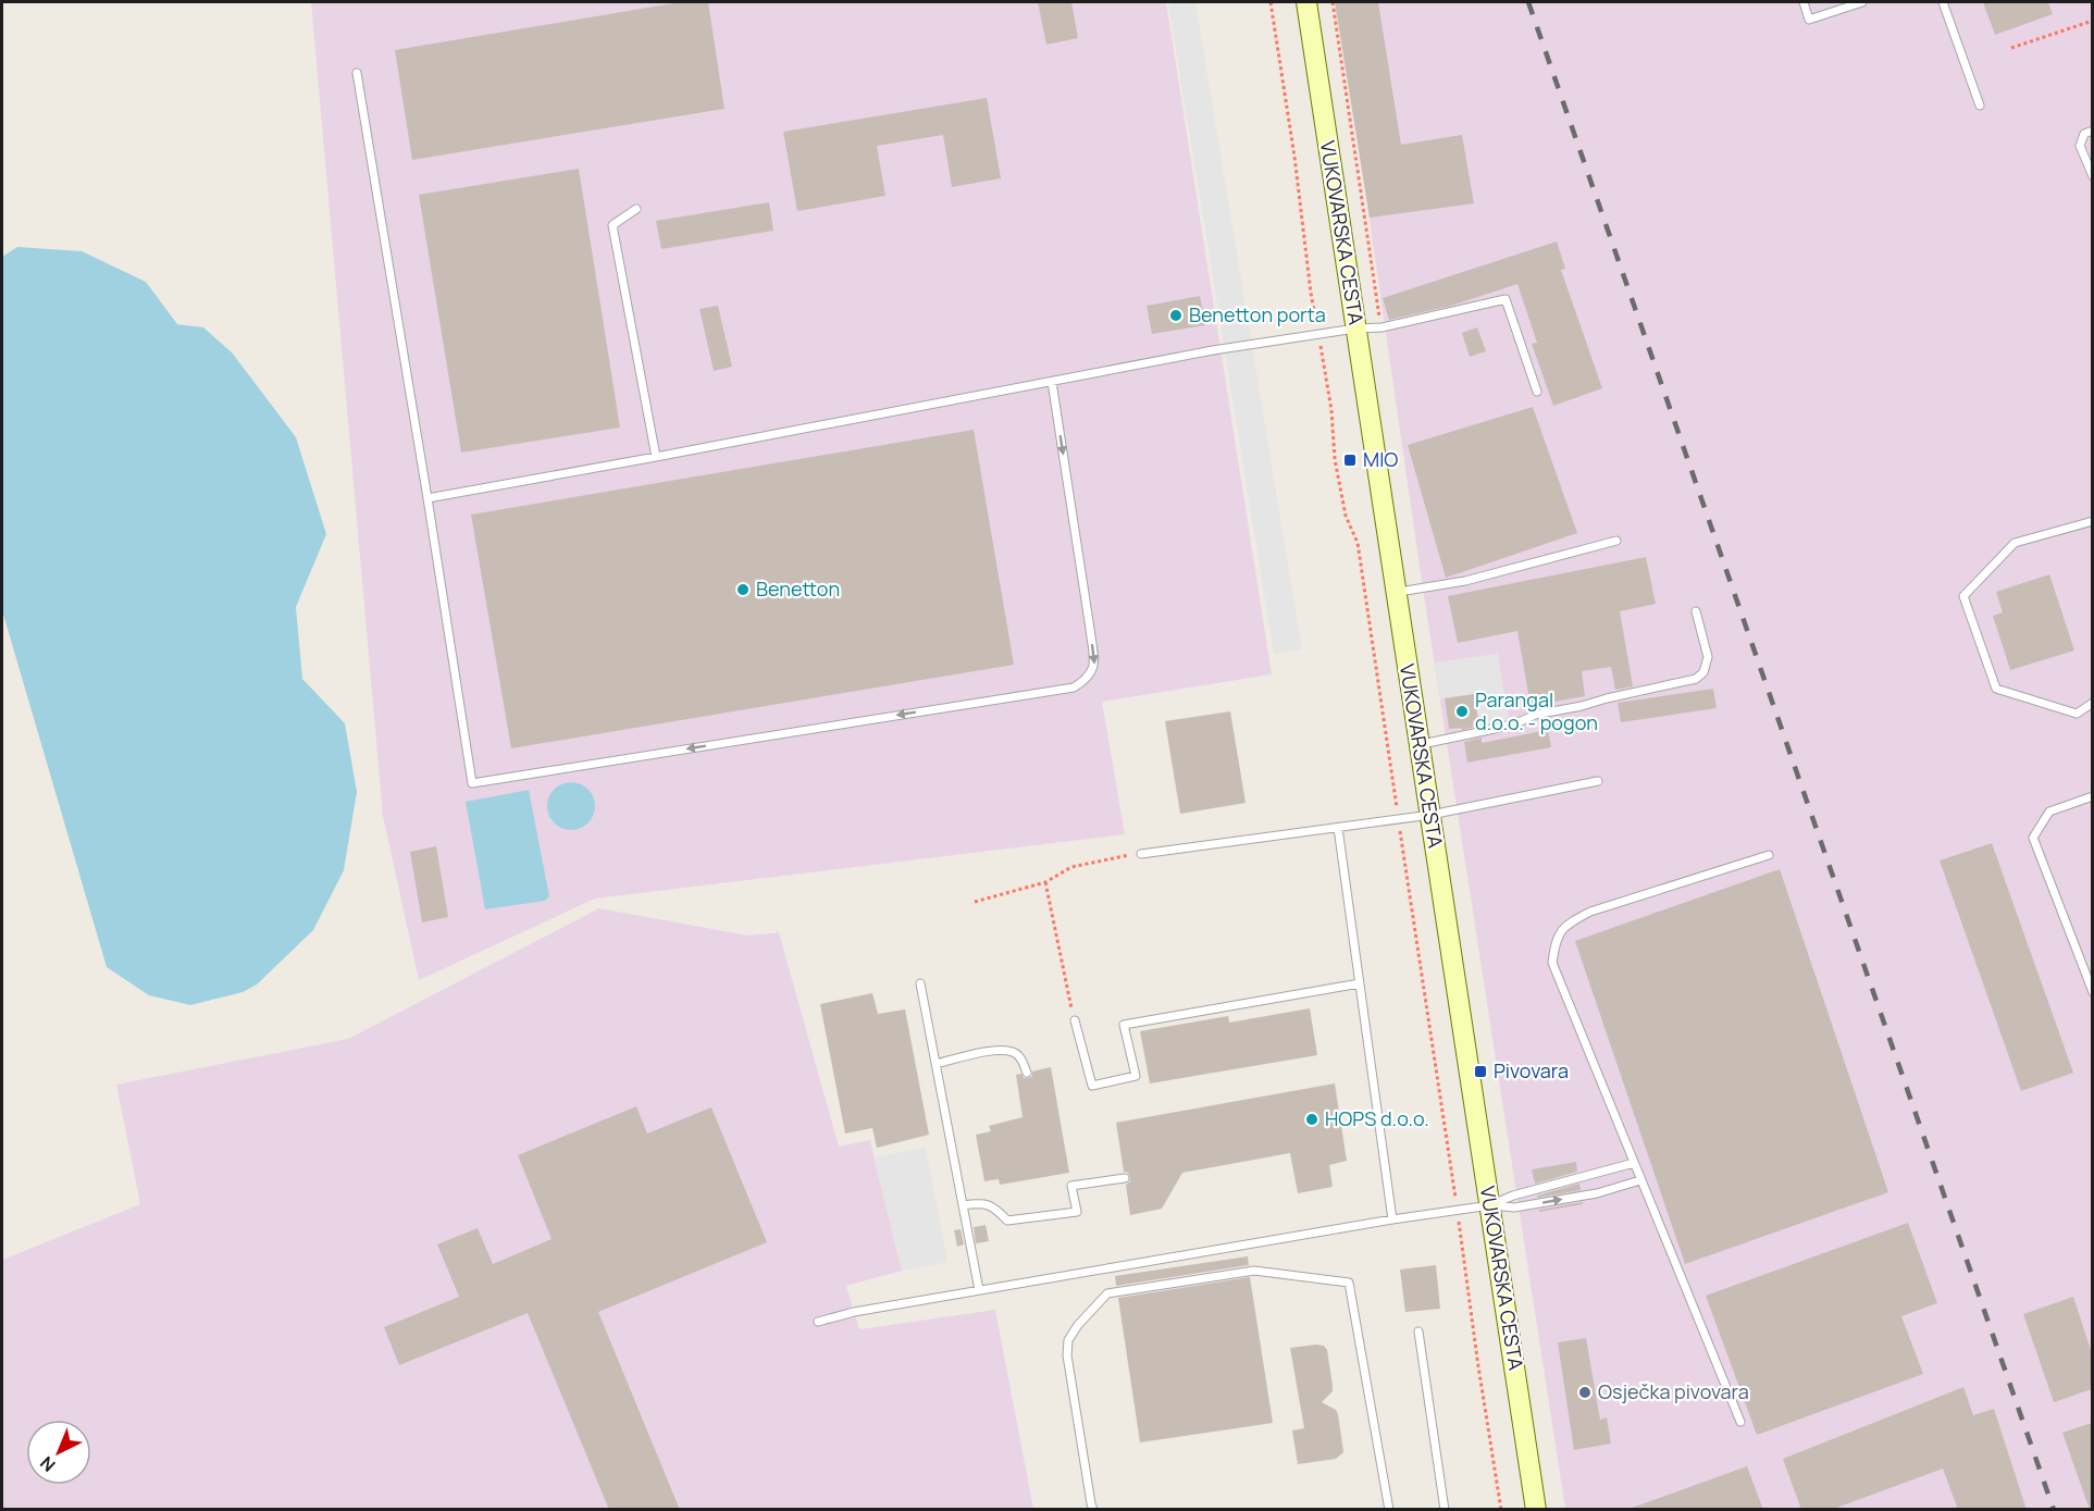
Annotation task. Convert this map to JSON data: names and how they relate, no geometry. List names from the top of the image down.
{
  "streets": {
    "main road": ["VUKOVARSKA CESTA"]
  },
  "places": {
    "other": [
      "Benetton porta",
      "Benetton",
      "Parangal d.o.o. - pogon",
      "HOPS d.o.o.",
      "Osječka pivovara"
    ],
    "transit": ["MIO", "Pivovara"]
  },
  "north": "bottom left"
}
